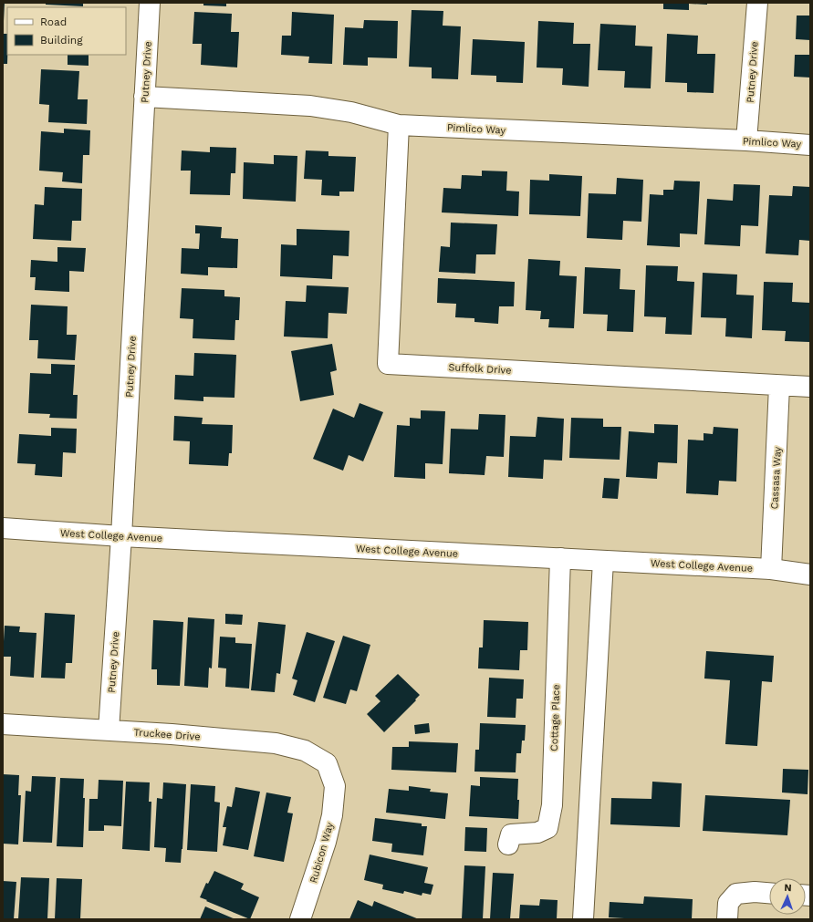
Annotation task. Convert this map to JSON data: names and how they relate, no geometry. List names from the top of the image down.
{
  "streets": {
    "street": [
      "Putney Drive",
      "Pimlico Way",
      "Suffolk Drive",
      "Cassasa Way",
      "West College Avenue",
      "Cottage Place",
      "Truckee Drive",
      "Rubicon Way"
    ]
  },
  "crossings": [
    ["Putney Drive", "Pimlico Way"],
    ["Putney Drive", "West College Avenue"],
    ["Putney Drive", "Truckee Drive"],
    ["Pimlico Way", "Suffolk Drive"],
    ["Suffolk Drive", "Cassasa Way"],
    ["Cassasa Way", "West College Avenue"],
    ["West College Avenue", "Cottage Place"],
    ["Truckee Drive", "Rubicon Way"]
  ],
  "legend": ["Road", "Building"],
  "north": "top"
}
